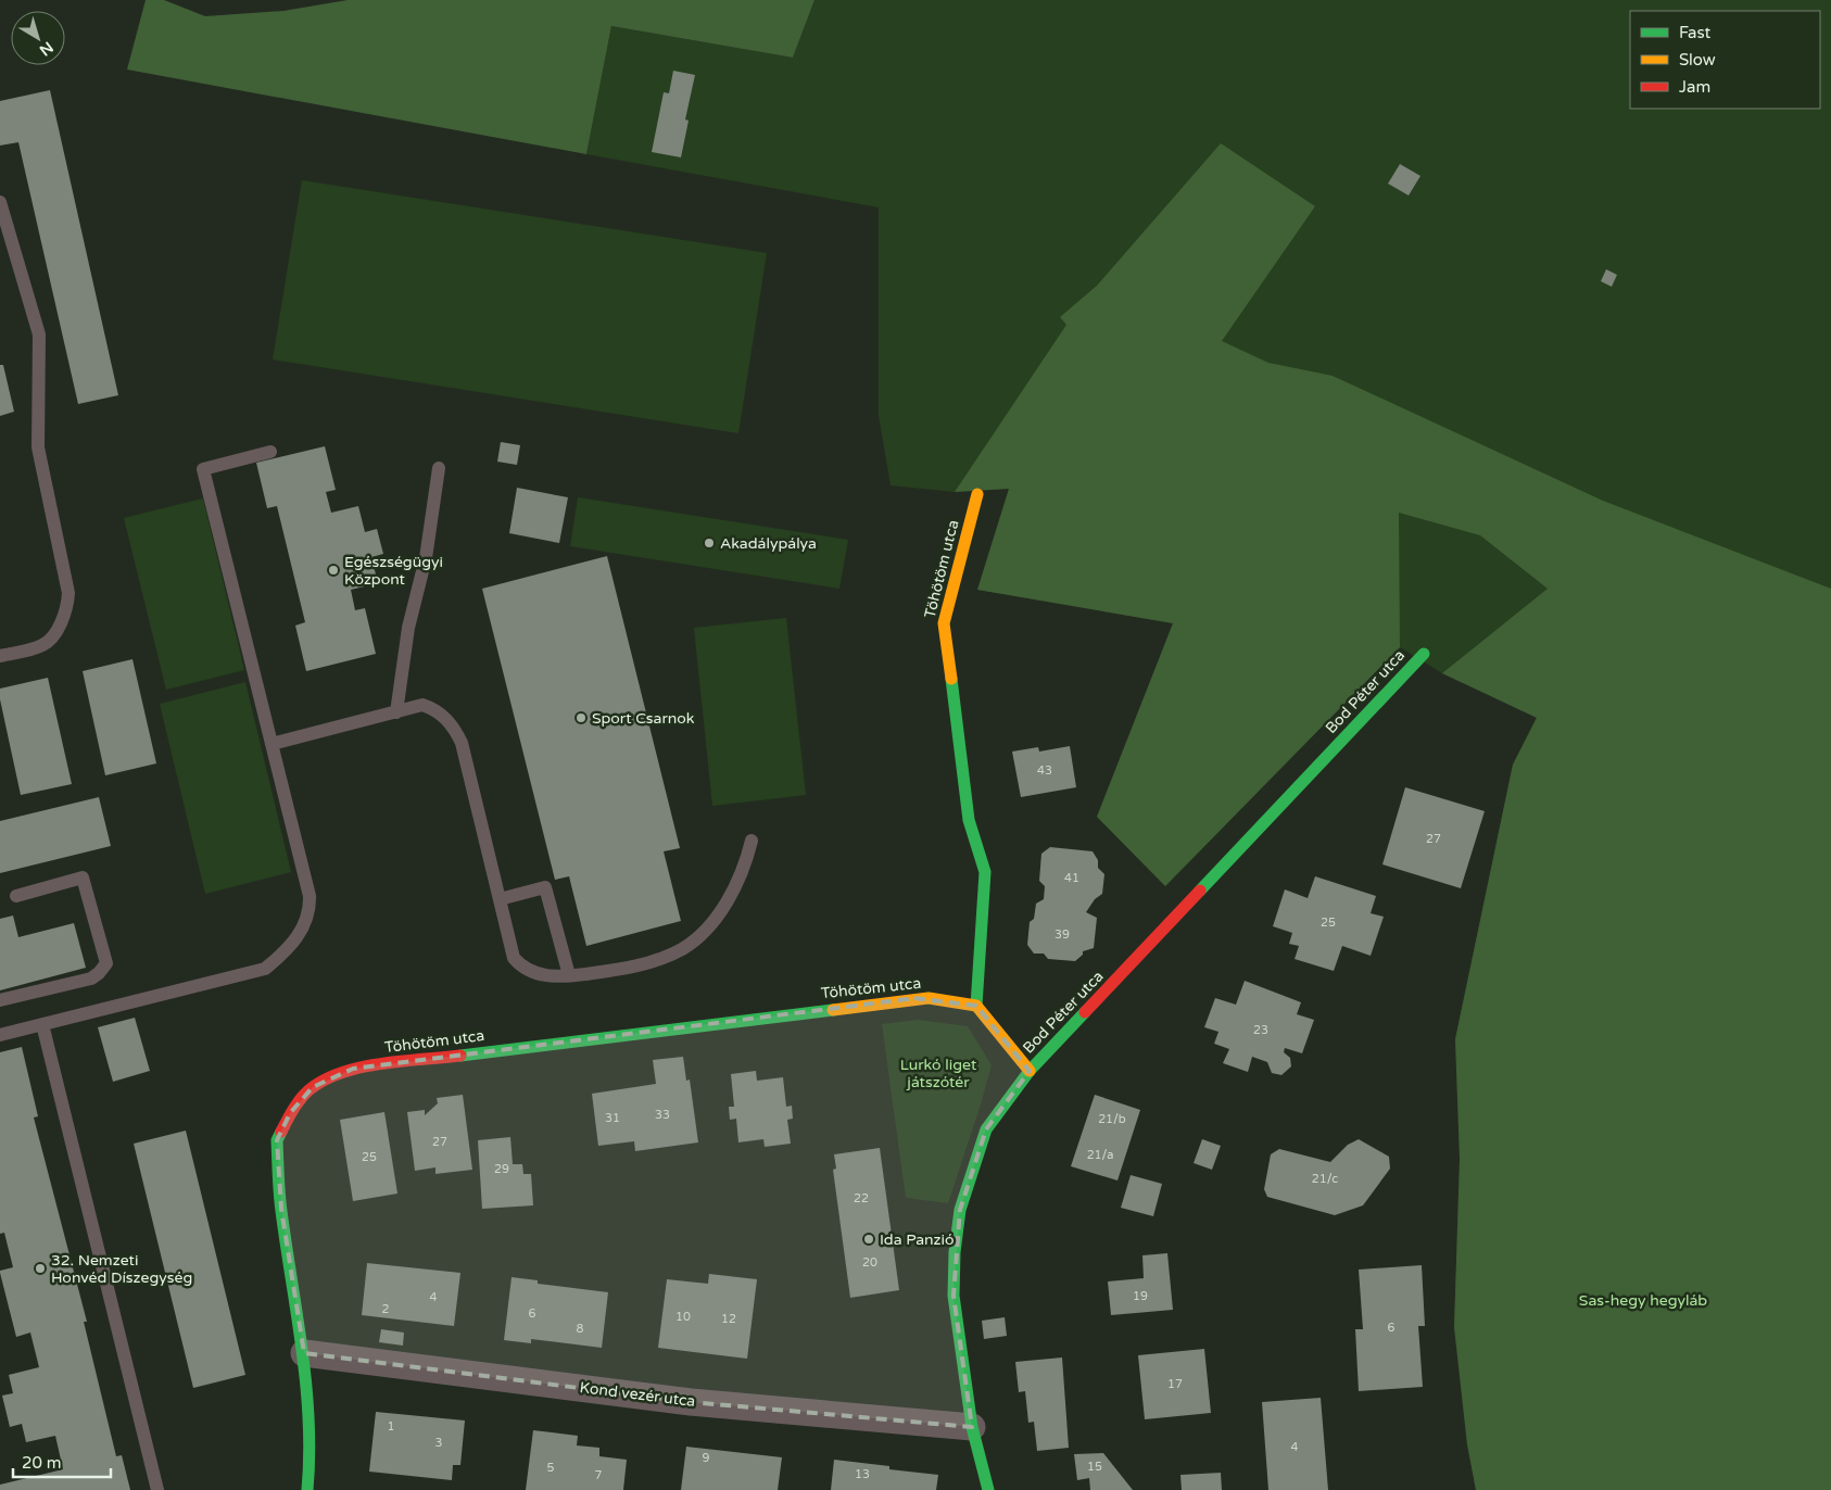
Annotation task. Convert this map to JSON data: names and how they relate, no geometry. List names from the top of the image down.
{
  "streets": {
    "street": ["Töhötöm utca", "Bod Péter utca", "Kond vezér utca"]
  },
  "crossings": [
    ["Töhötöm utca", "Kond vezér utca"],
    ["Bod Péter utca", "Kond vezér utca"]
  ],
  "parks": ["Lurkó liget játszótér", "Sas-hegy hegyláb"],
  "places": [
    "Akadálypálya",
    "Egészségügyi Központ",
    "Sport Csarnok",
    "Ida Panzió",
    "32. Nemzeti Honvéd Díszegység"
  ],
  "house_numbers": [
    "43",
    "27",
    "41",
    "25",
    "39",
    "23",
    "33",
    "31",
    "21/b",
    "27",
    "21/a",
    "25",
    "29",
    "21/c",
    "22",
    "20",
    "19",
    "4",
    "2",
    "6",
    "10",
    "12",
    "6",
    "8",
    "17",
    "1",
    "3",
    "4",
    "9",
    "15",
    "5",
    "13",
    "7"
  ],
  "legend": ["Fast", "Slow", "Jam"],
  "scale_bar": "20 m",
  "north": "bottom right"
}
